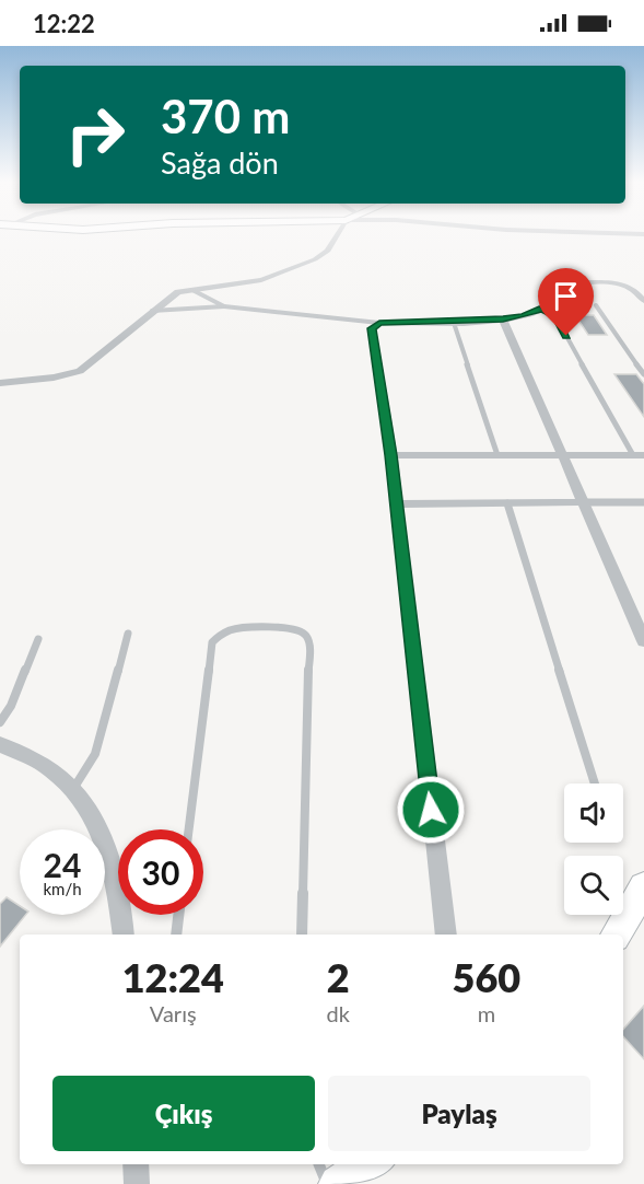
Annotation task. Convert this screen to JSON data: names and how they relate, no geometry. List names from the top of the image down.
{
  "page": {
    "status": "12:22",
    "turn": ["370 m", "Sağa dön"],
    "speed": "24 km/h",
    "limit": "30",
    "eta": [
      "12:24",
      "Varış",
      "2",
      "dk",
      "560",
      "m"
    ],
    "buttons": ["Çıkış", "Paylaş"]
  }
}
